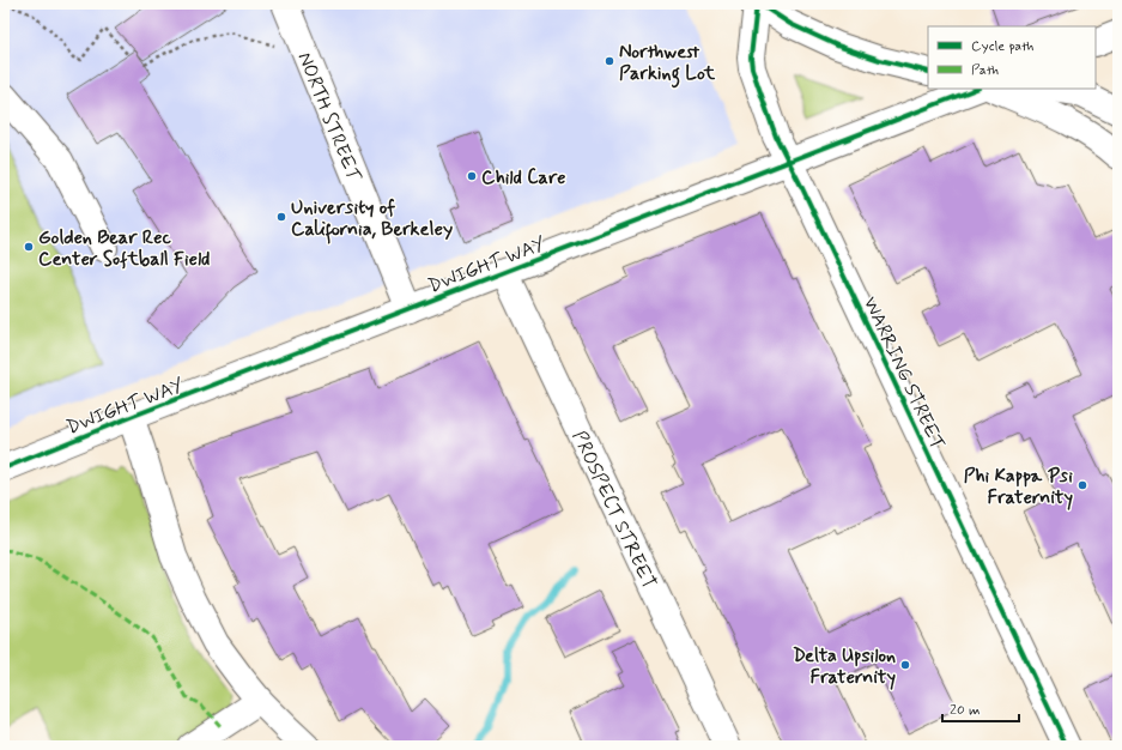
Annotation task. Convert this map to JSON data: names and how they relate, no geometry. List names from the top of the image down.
{
  "streets": {
    "street": [
      "NORTH STREET",
      "DWIGHT WAY",
      "WARRING STREET",
      "PROSPECT STREET"
    ]
  },
  "crossings": [
    ["NORTH STREET", "DWIGHT WAY"],
    ["DWIGHT WAY", "WARRING STREET"],
    ["DWIGHT WAY", "PROSPECT STREET"]
  ],
  "places": [
    "Northwest Parking Lot",
    "Child Care",
    "University of California, Berkeley",
    "Golden Bear Rec Center Softball Field",
    "Phi Kappa Psi Fraternity",
    "Delta Upsilon Fraternity"
  ],
  "legend": ["Cycle path", "Path"],
  "scale_bar": "20 m"
}
